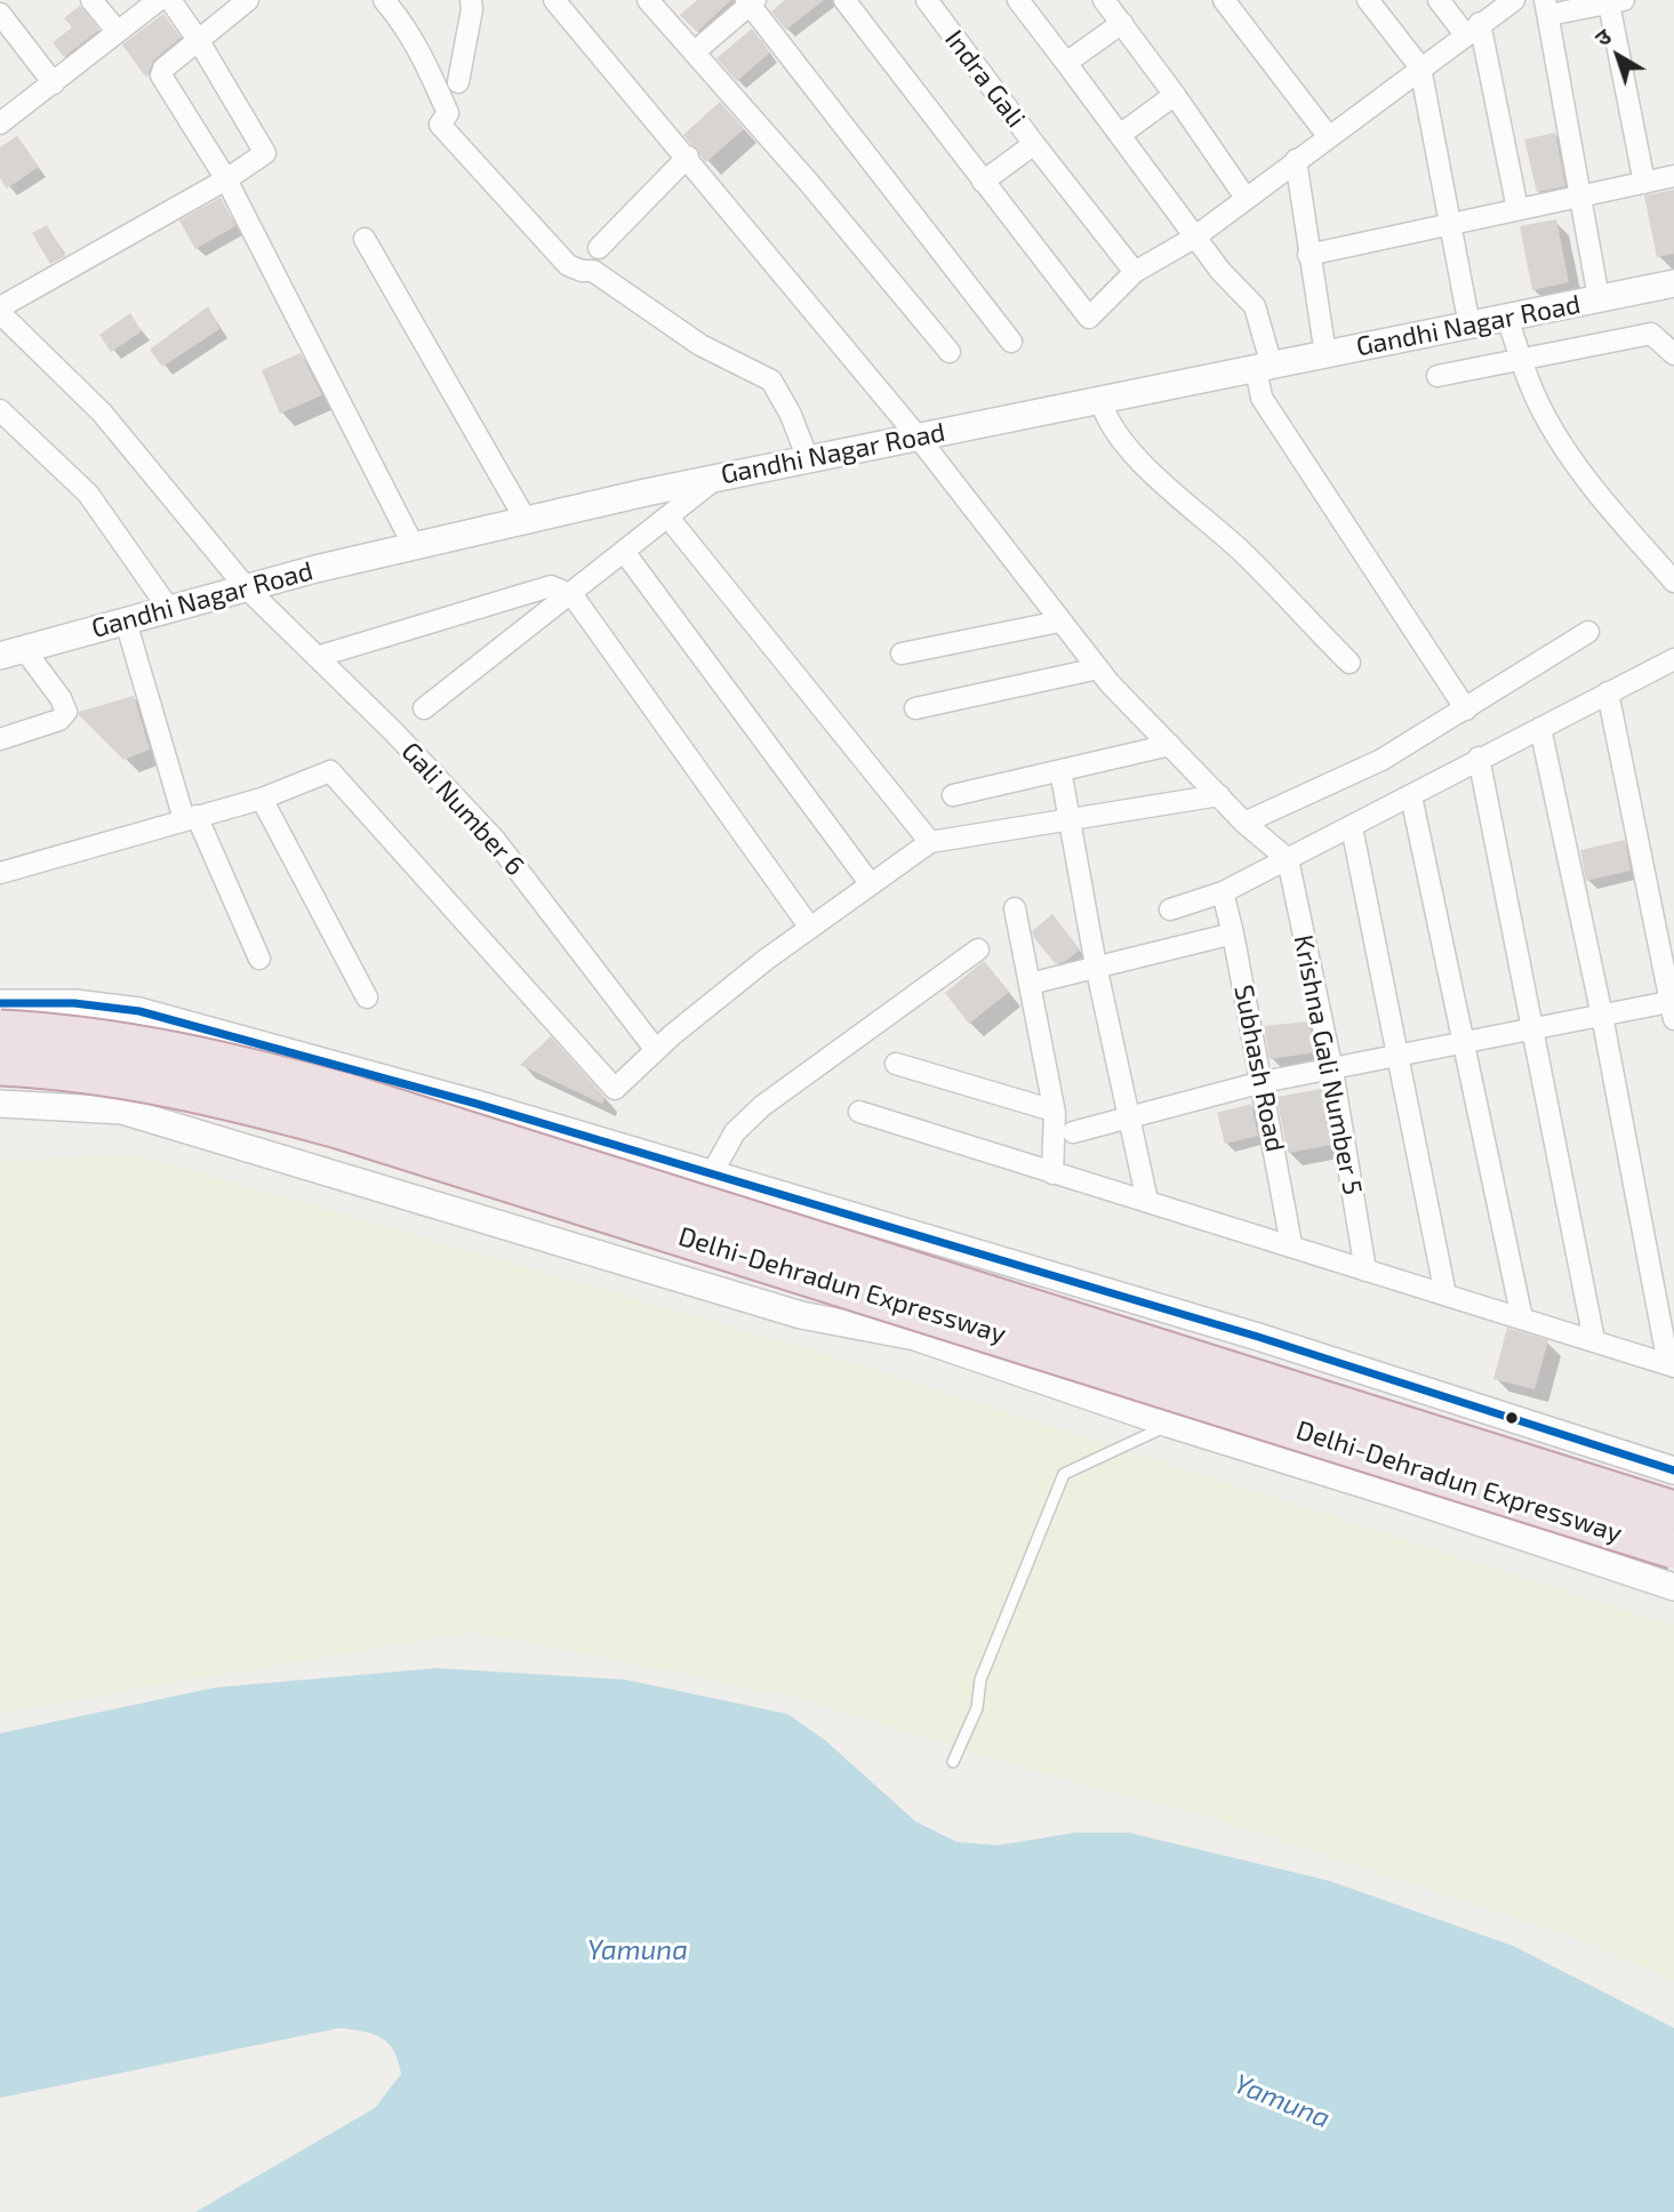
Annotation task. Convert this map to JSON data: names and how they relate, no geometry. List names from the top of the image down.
{
  "streets": {
    "highway": ["Delhi-Dehradun Expressway"],
    "street": [
      "Indra Gali",
      "Gandhi Nagar Road",
      "Gali Number 6",
      "Krishna Gali Number 5",
      "Subhash Road"
    ]
  },
  "crossings": [
    ["Gandhi Nagar Road", "Gali Number 6"]
  ],
  "water": ["Yamuna"],
  "north": "top left"
}
